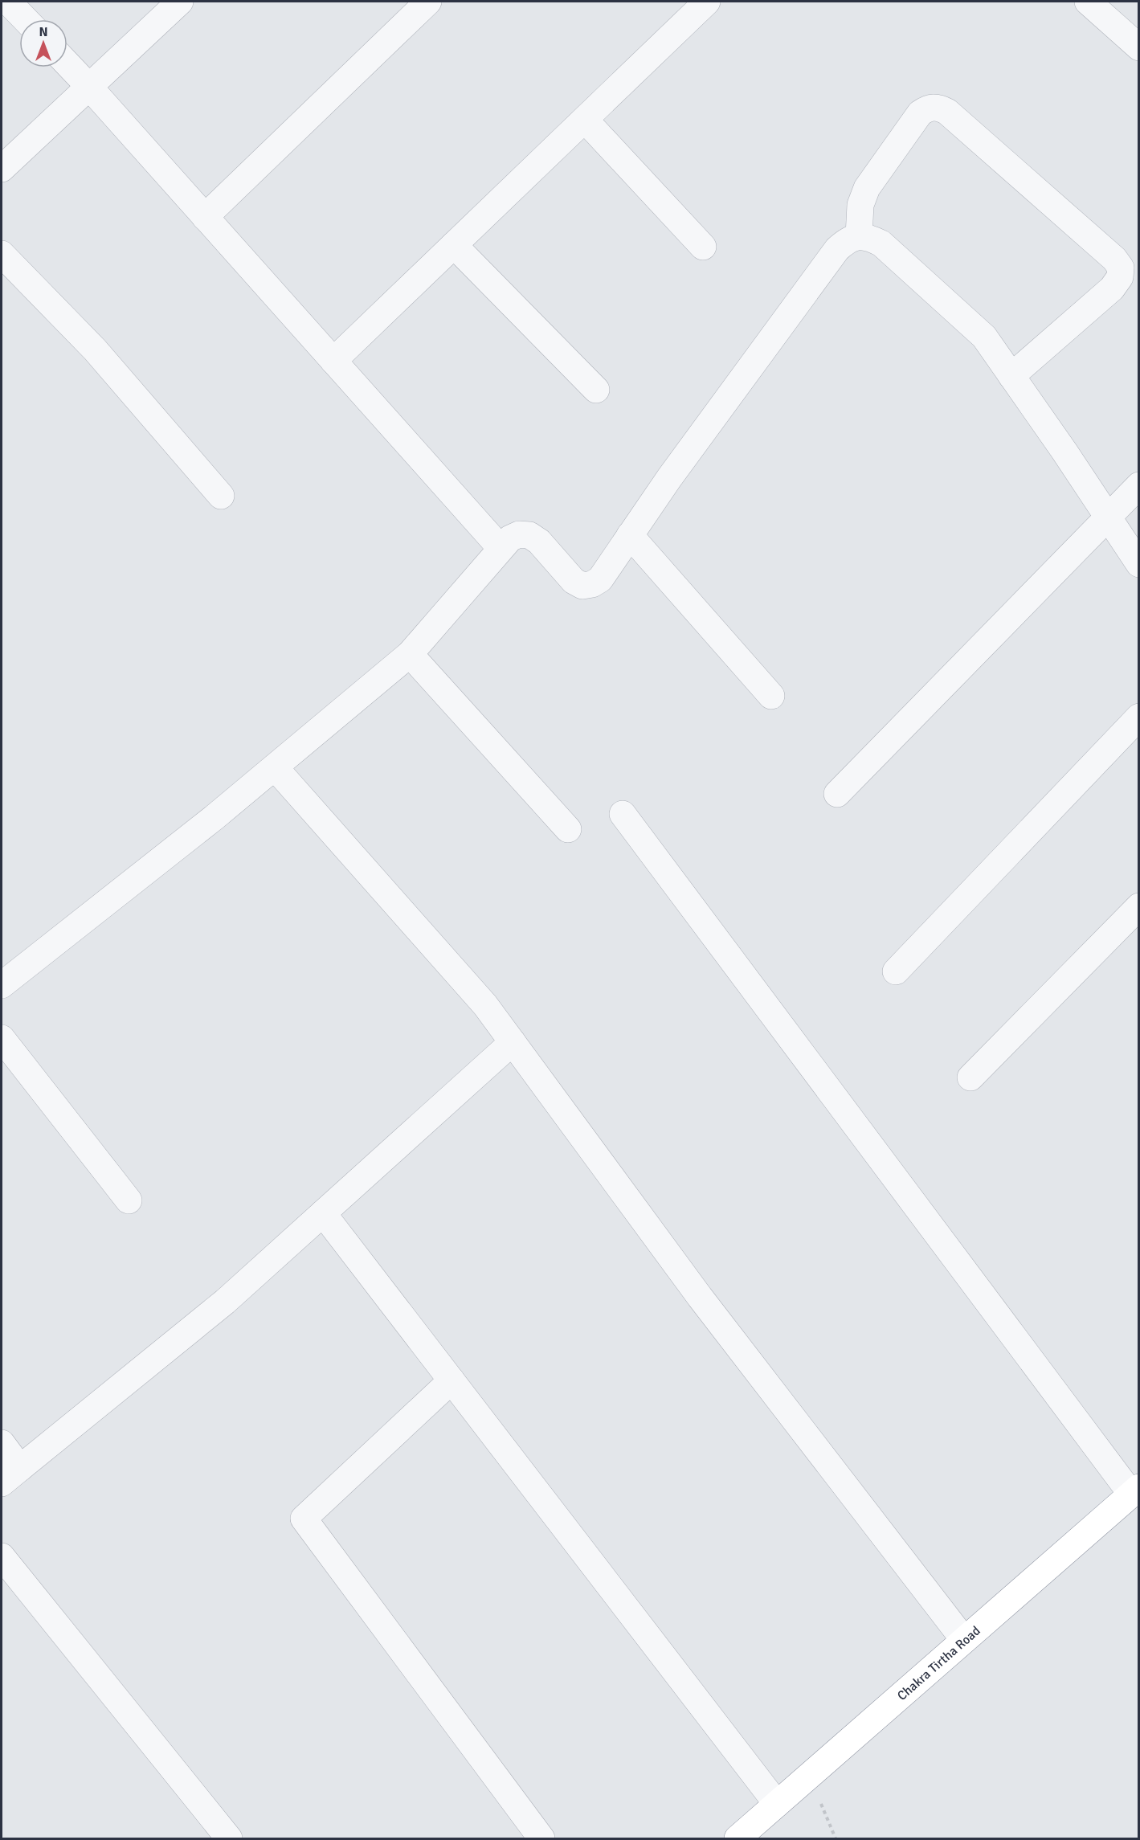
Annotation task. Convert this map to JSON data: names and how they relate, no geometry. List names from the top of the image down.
{
  "streets": {
    "highway": ["Chakra Tirtha Road"]
  },
  "north": "top"
}
